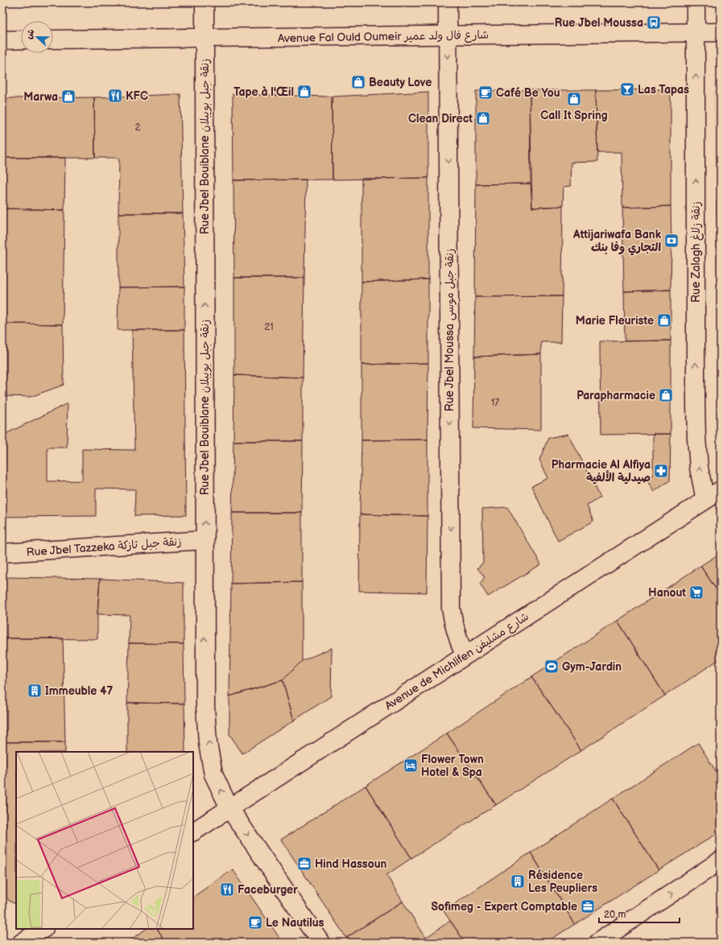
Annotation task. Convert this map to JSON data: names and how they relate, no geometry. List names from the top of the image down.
{
  "streets": {
    "street": [
      "Avenue Fal Ould Oumeir شارع فال ولد عمير",
      "Rue Jbel Bouiblane زنقة جبل بويبلان",
      "Rue Zalagh زنقة زلاغ",
      "Rue Jbel Moussa زنقة جبل موسى",
      "Rue Jbel Tazzeka زنقة جبل تازكة",
      "Avenue de Michlifen شارع مشليفن"
    ]
  },
  "crossings": [
    ["Avenue Fal Ould Oumeir شارع فال ولد عمير", "Rue Jbel Bouiblane زنقة جبل بويبلان"],
    ["Avenue Fal Ould Oumeir شارع فال ولد عمير", "Rue Zalagh زنقة زلاغ"],
    ["Avenue Fal Ould Oumeir شارع فال ولد عمير", "Rue Jbel Moussa زنقة جبل موسى"],
    ["Rue Jbel Bouiblane زنقة جبل بويبلان", "Rue Jbel Tazzeka زنقة جبل تازكة"],
    ["Rue Jbel Bouiblane زنقة جبل بويبلان", "Avenue de Michlifen شارع مشليفن"],
    ["Rue Zalagh زنقة زلاغ", "Avenue de Michlifen شارع مشليفن"],
    ["Rue Jbel Moussa زنقة جبل موسى", "Avenue de Michlifen شارع مشليفن"]
  ],
  "one_way": ["Rue Zalagh زنقة زلاغ", "Rue Jbel Moussa زنقة جبل موسى"],
  "places": {
    "bus stop": ["Rue Jbel Moussa"],
    "shop": [
      "Beauty Love",
      "Tape à l'Œil",
      "Marwa",
      "Call It Spring",
      "Clean Direct",
      "Marie Fleuriste",
      "Parapharmacie"
    ],
    "bar": ["Las Tapas"],
    "cafe": ["Café Be You", "Le Nautilus"],
    "restaurant": ["KFC", "Faceburger"],
    "bank": ["Attijariwafa Bank التجاري وفا بنك"],
    "pharmacy": ["Pharmacie Al Alfiya صيدلية الألفية"],
    "supermarket": ["Hanout"],
    "sports": ["Gym-Jardin"],
    "building": ["Immeuble 47", "Résidence Les Peupliers"],
    "hotel": ["Flower Town Hotel & Spa"],
    "office": ["Hind Hassoun", "Sofimeg - Expert Comptable"]
  },
  "house_numbers": ["2", "21", "17"],
  "scale_bar": "20 m",
  "north": "left"
}
